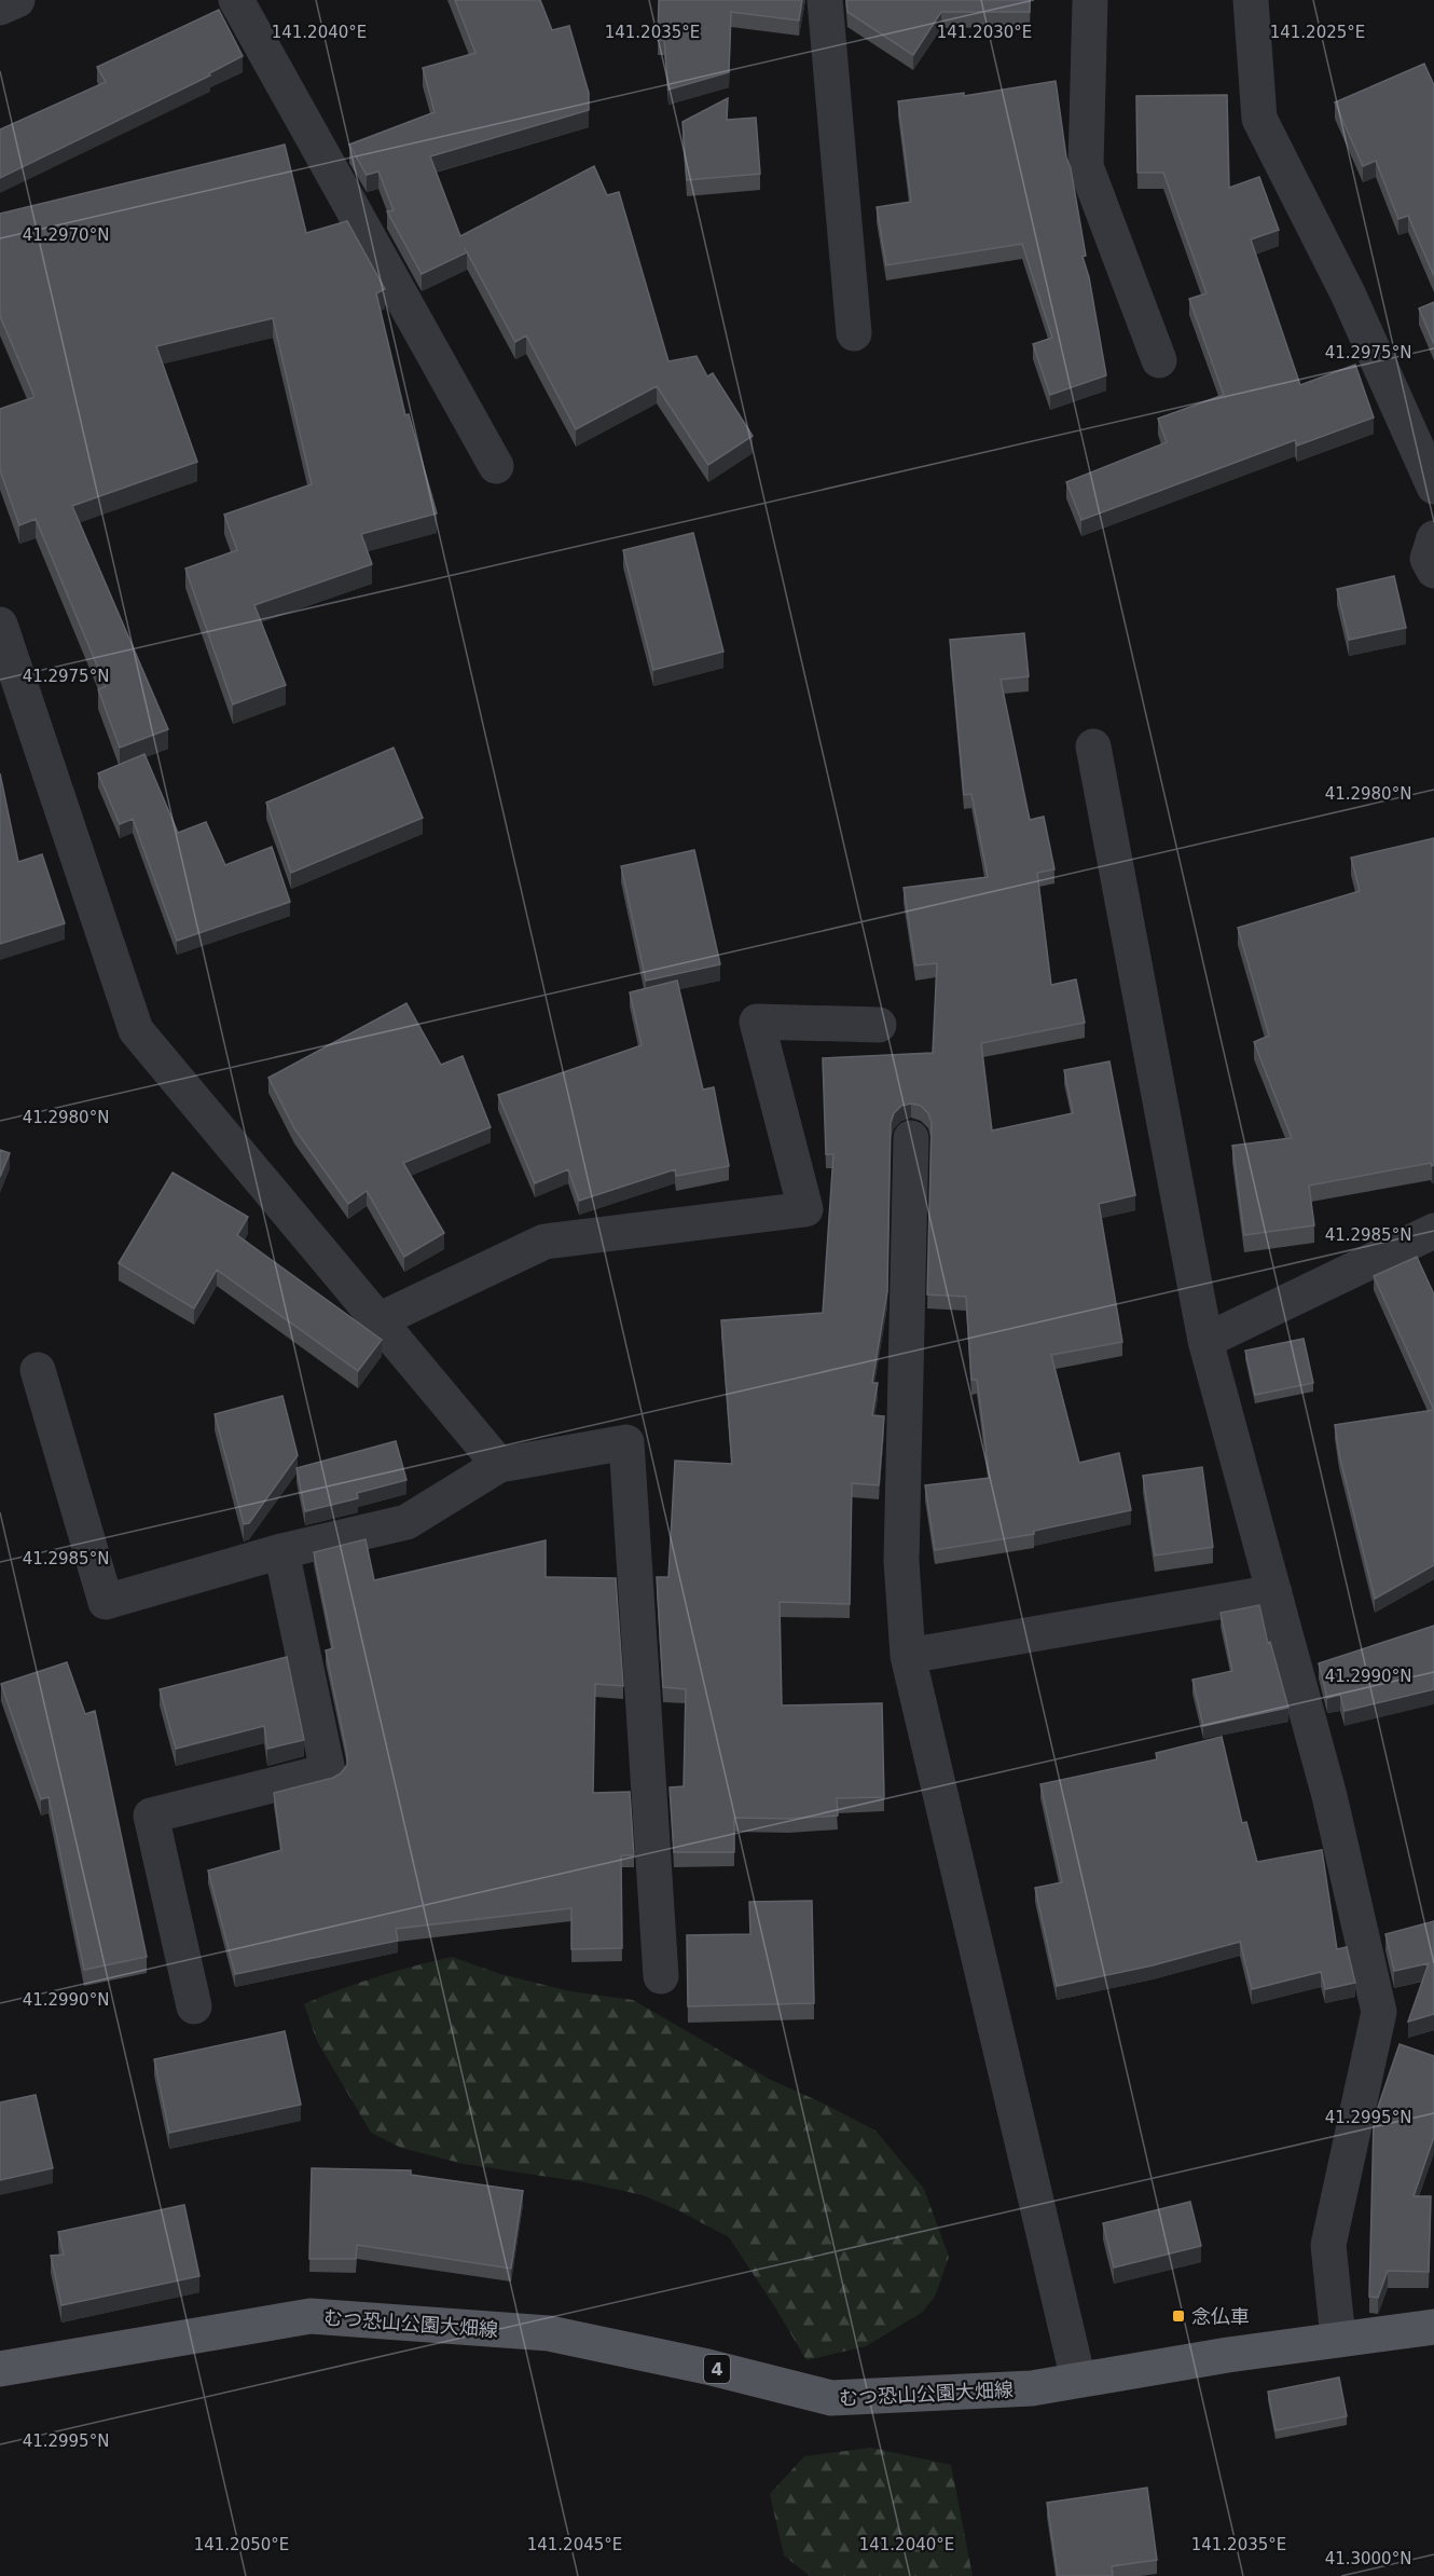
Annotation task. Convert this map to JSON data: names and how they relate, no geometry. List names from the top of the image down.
{
  "streets": {
    "main road": ["むつ恐山公園大畑線", "4"]
  },
  "places": {
    "transit": ["念仏車"]
  },
  "coordinates": [
    "141.2040°E",
    "141.2035°E",
    "141.2030°E",
    "141.2025°E",
    "41.2970°N",
    "41.2975°N",
    "41.2980°N",
    "41.2985°N",
    "41.2990°N",
    "41.2995°N",
    "141.2050°E",
    "141.2045°E",
    "41.3000°N"
  ]
}
